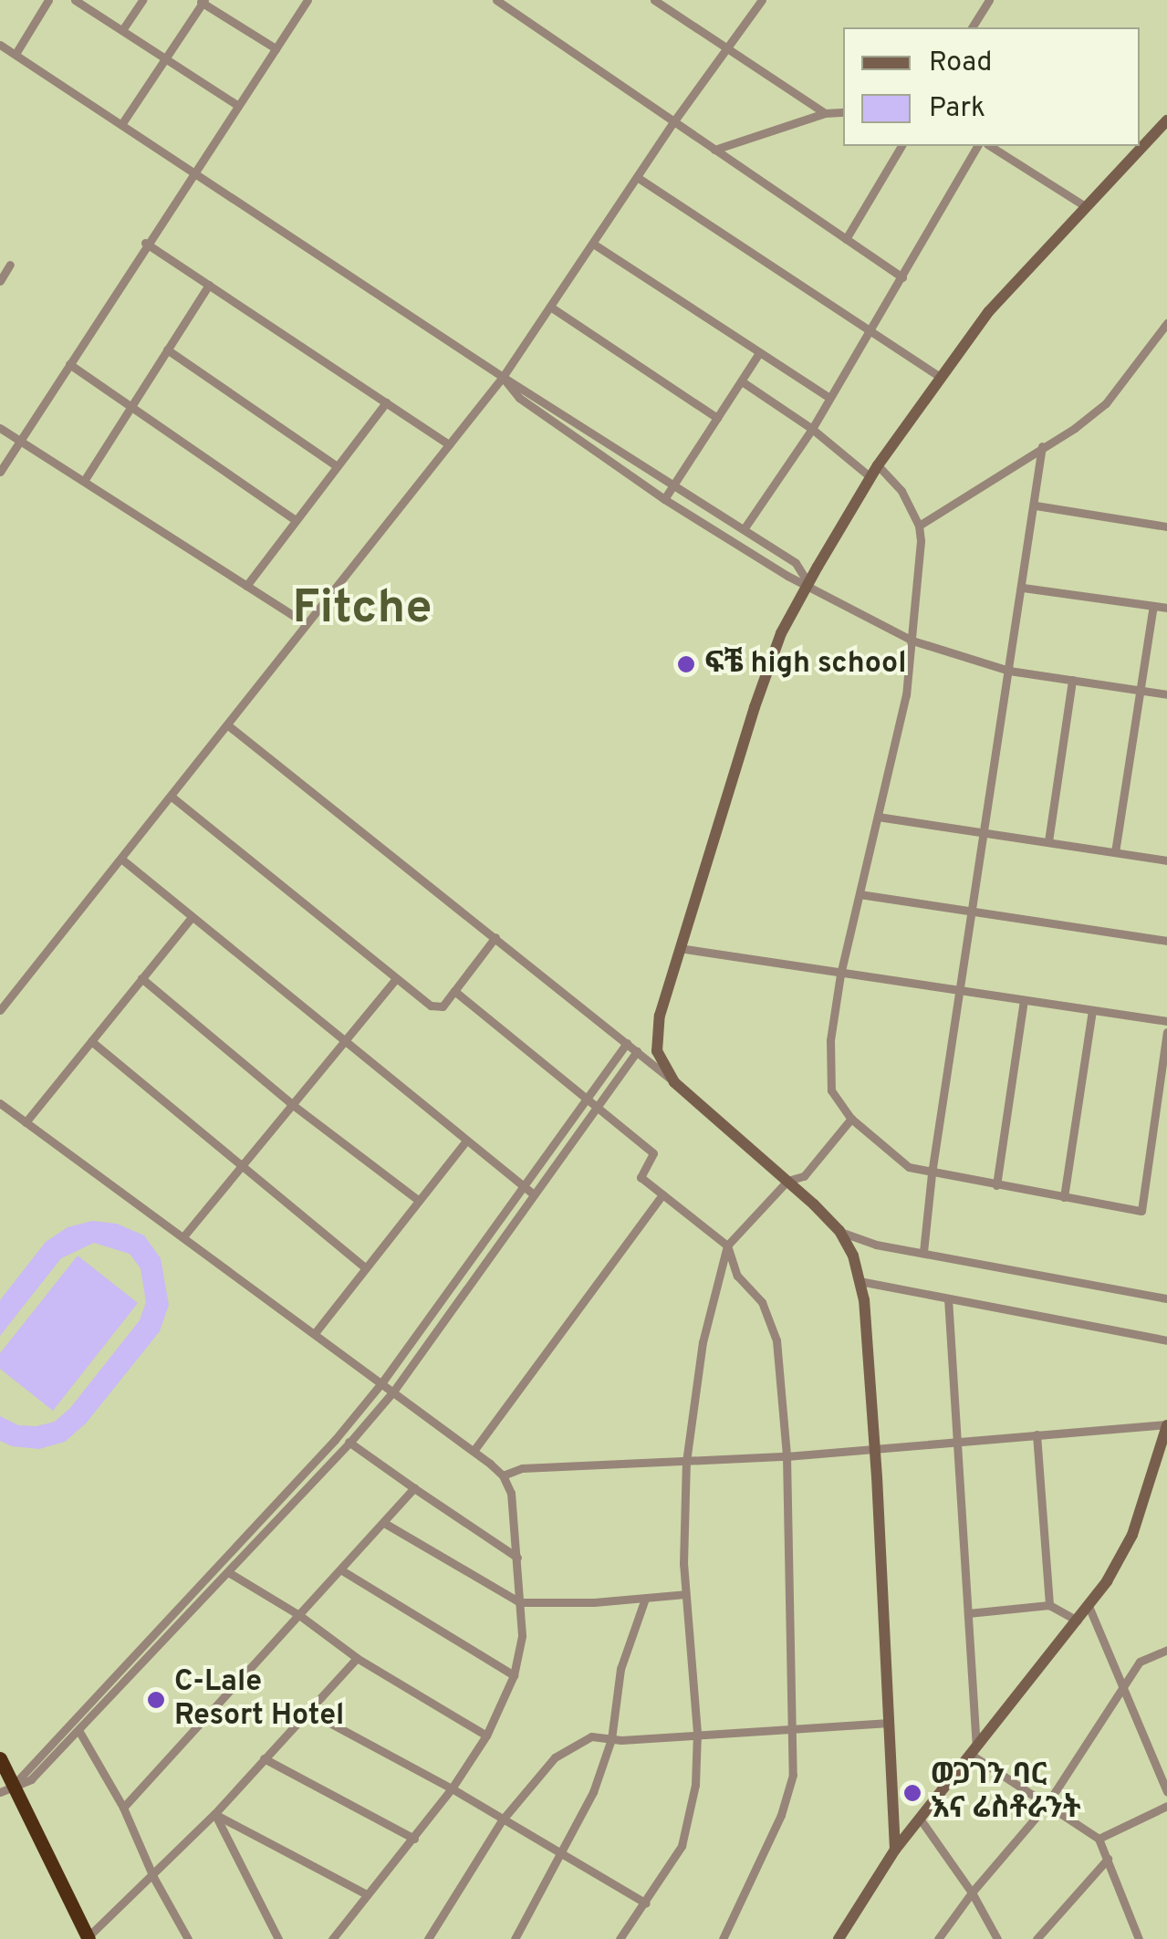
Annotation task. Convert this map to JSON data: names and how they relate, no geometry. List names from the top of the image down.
{
  "districts": ["Fitche"],
  "places": ["ፍቼ high school", "C-Lale Resort Hotel", "ወጋገን ባር እና ሬስቶራንት"],
  "legend": ["Road", "Park"]
}
